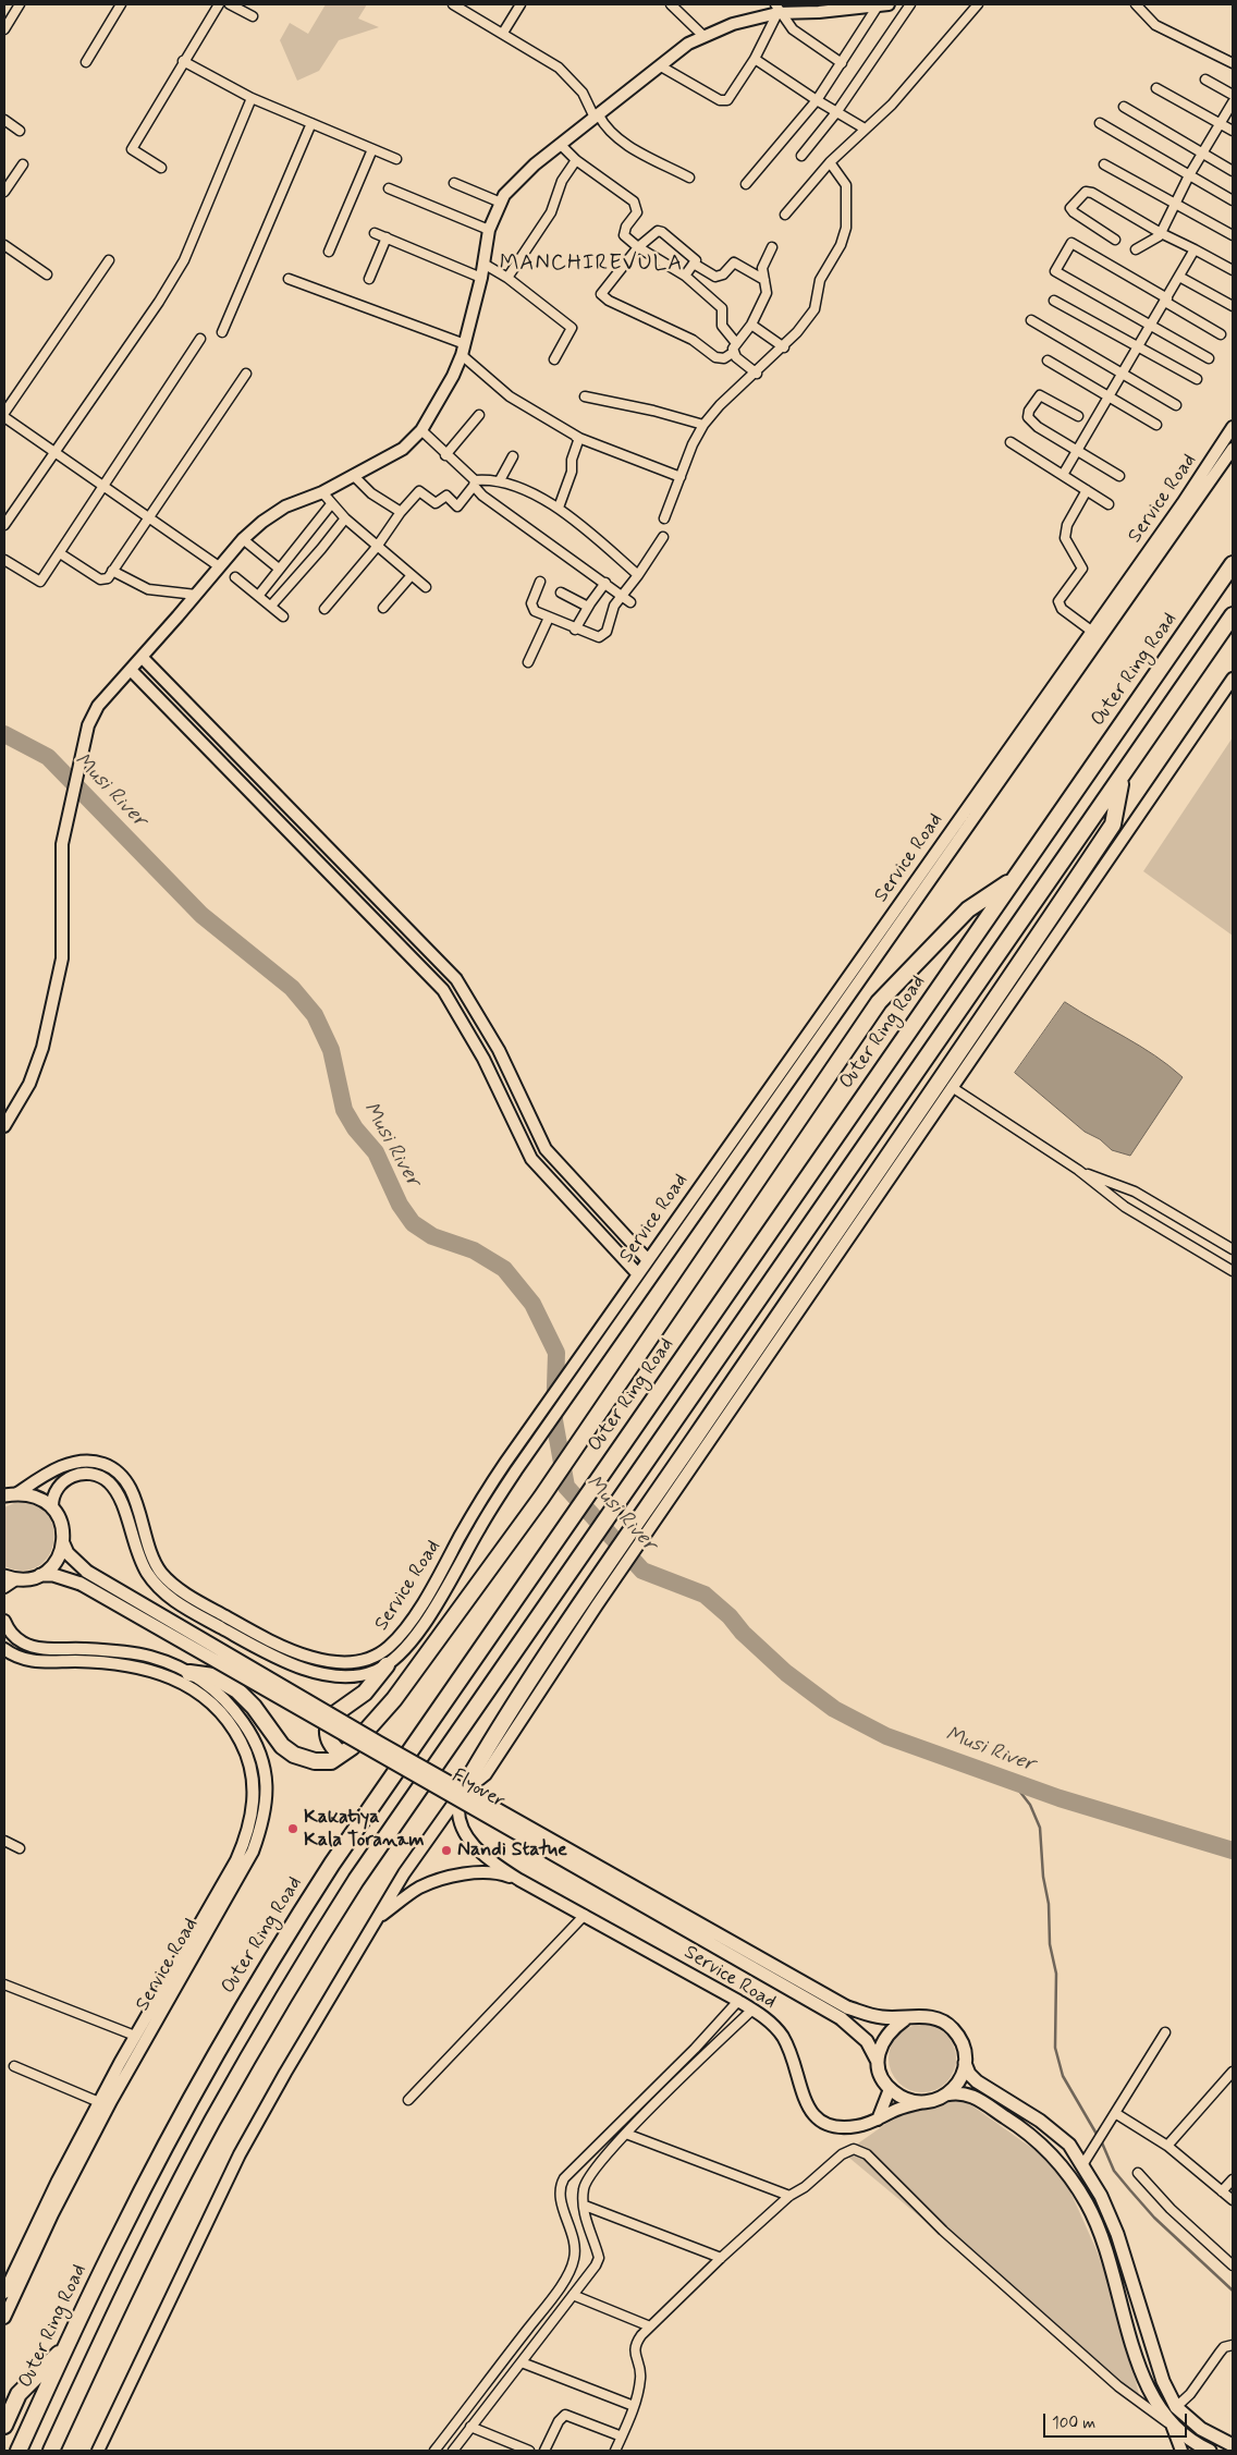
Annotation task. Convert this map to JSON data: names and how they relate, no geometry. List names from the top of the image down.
{
  "streets": {
    "highway": ["Outer Ring Road"],
    "main road": ["Service Road", "Flyover"]
  },
  "crossings": [
    ["Service Road", "Flyover"]
  ],
  "districts": ["MANCHIREVULA"],
  "water": ["Musi River"],
  "places": ["Kakatiya Kala Toranam", "Nandi Statue"],
  "scale_bar": "100 m"
}
